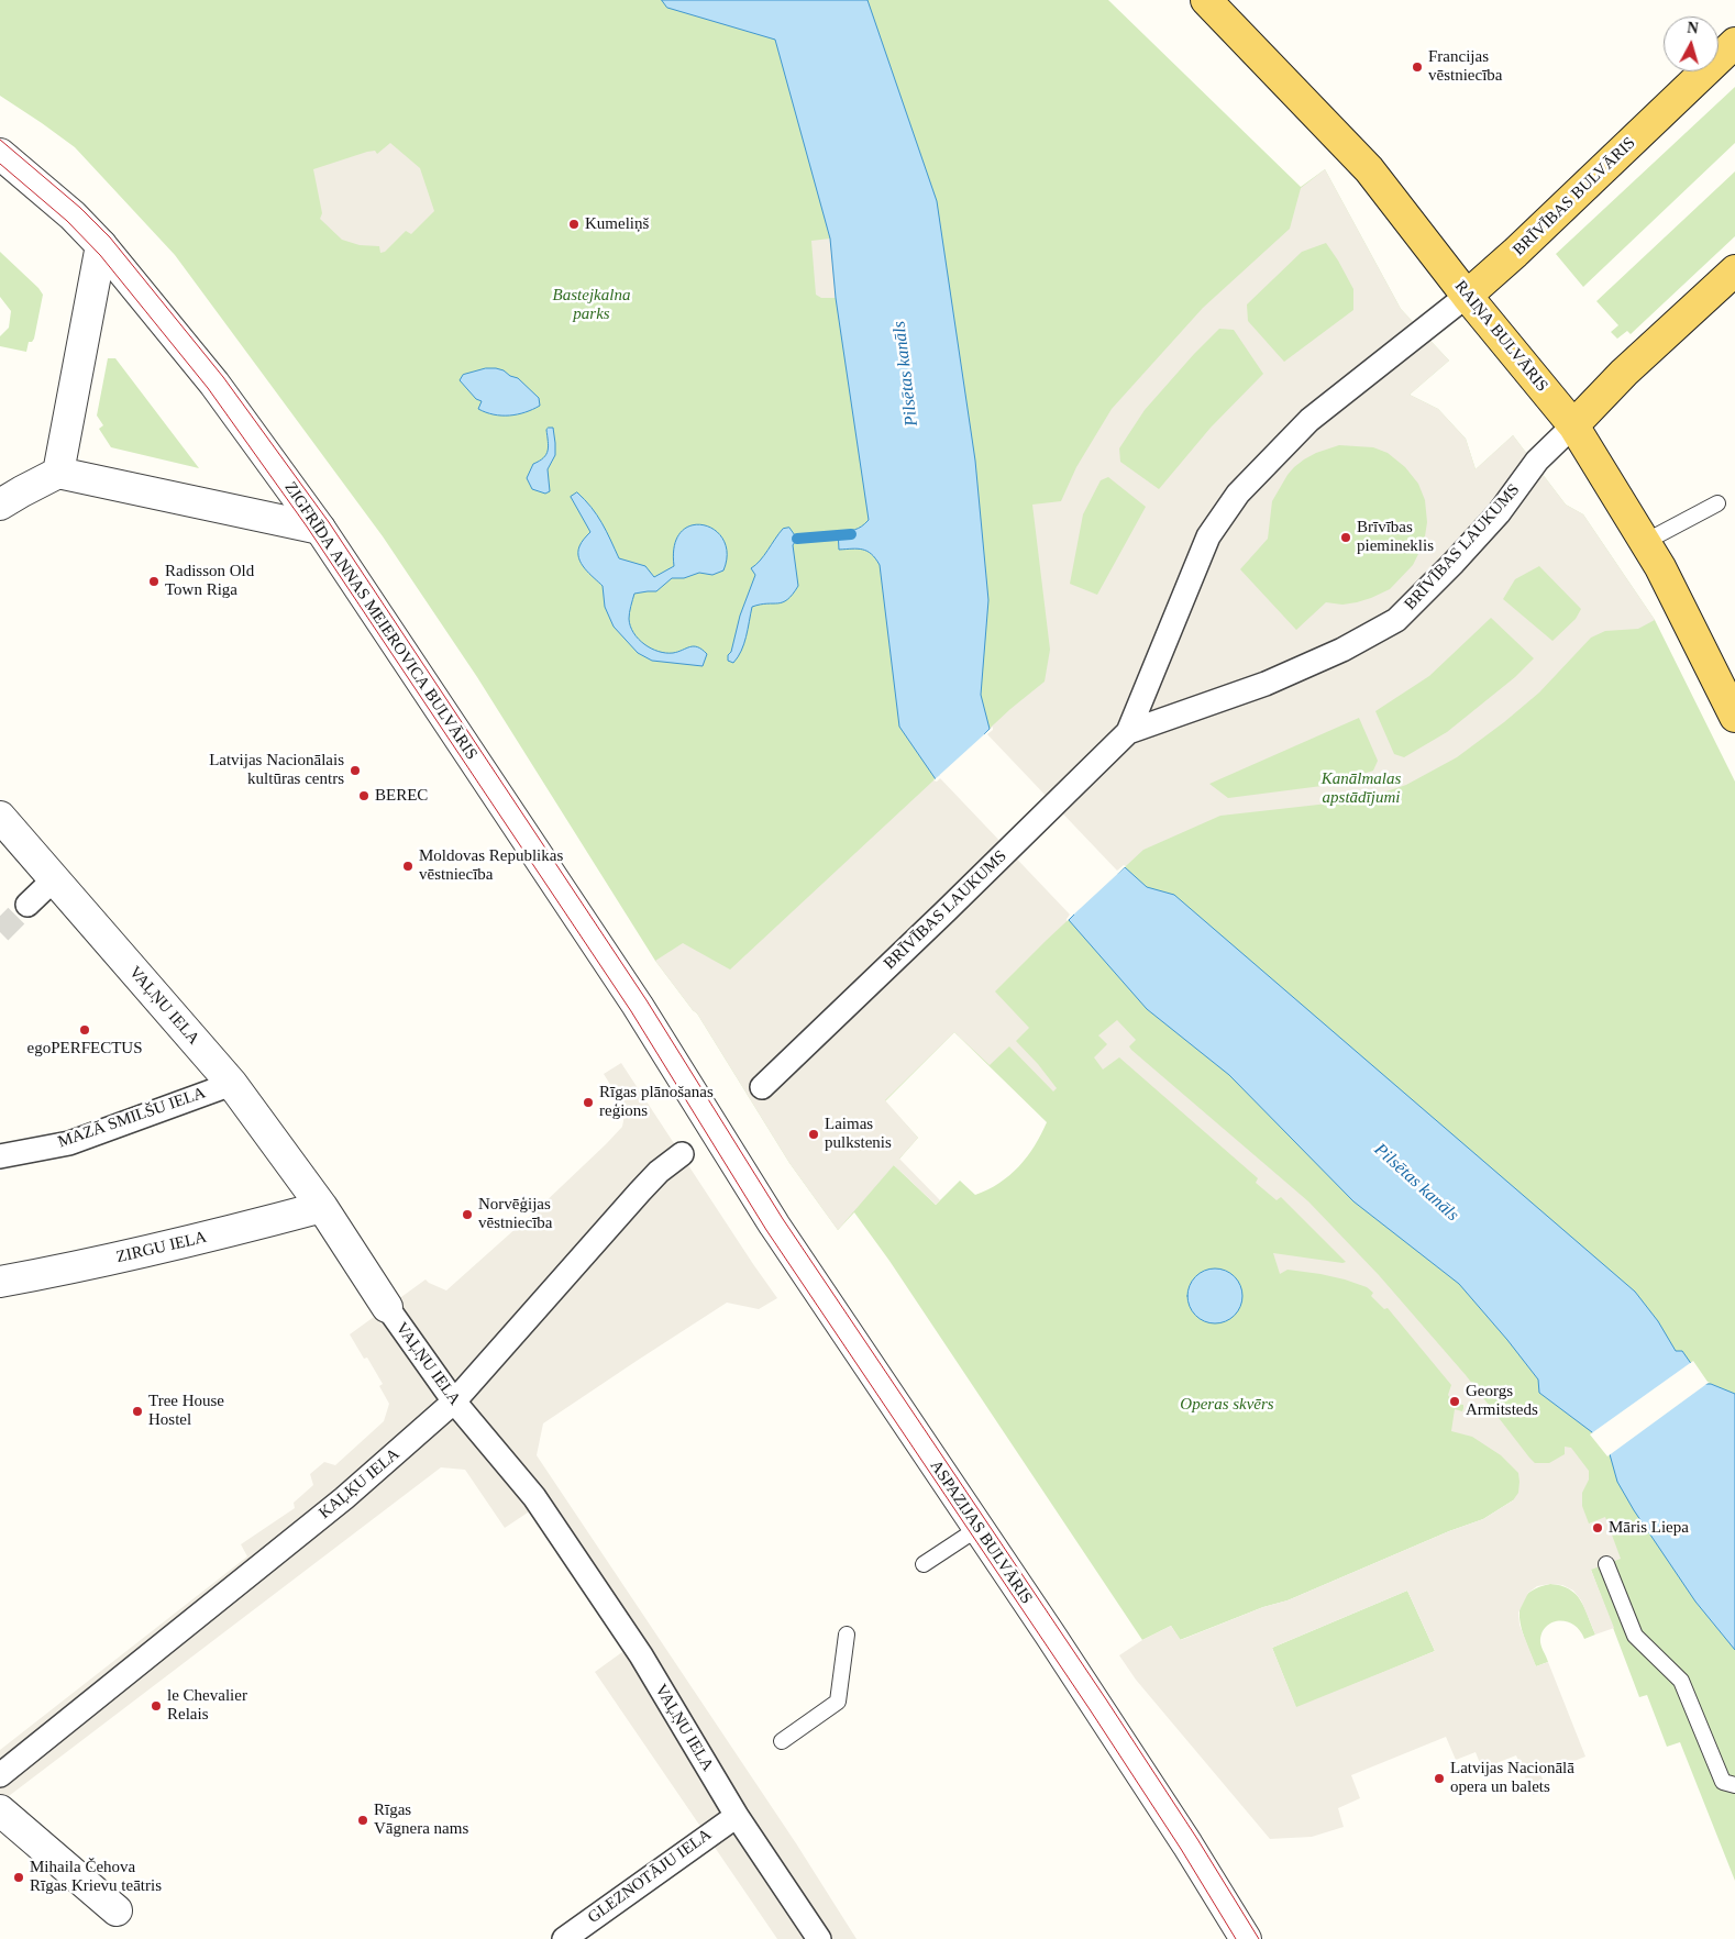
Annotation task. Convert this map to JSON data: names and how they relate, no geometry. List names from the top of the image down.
{
  "streets": {
    "main road": ["BRĪVĪBAS BULVĀRIS", "RAIŅA BULVĀRIS"],
    "street": [
      "BRĪVĪBAS LAUKUMS",
      "ZIGFRĪDA ANNAS MEIEROVICA BULVĀRIS",
      "VAĻŅU IELA",
      "MAZĀ SMILŠU IELA",
      "ZIRGU IELA",
      "KAĻĶU IELA",
      "ASPAZIJAS BULVĀRIS",
      "GLEZNOTĀJU IELA"
    ]
  },
  "crossings": [
    ["BRĪVĪBAS BULVĀRIS", "RAIŅA BULVĀRIS"],
    ["BRĪVĪBAS BULVĀRIS", "BRĪVĪBAS LAUKUMS"],
    ["RAIŅA BULVĀRIS", "BRĪVĪBAS LAUKUMS"],
    ["ZIGFRĪDA ANNAS MEIEROVICA BULVĀRIS", "ASPAZIJAS BULVĀRIS"],
    ["VAĻŅU IELA", "MAZĀ SMILŠU IELA"],
    ["VAĻŅU IELA", "ZIRGU IELA"],
    ["VAĻŅU IELA", "KAĻĶU IELA"],
    ["VAĻŅU IELA", "GLEZNOTĀJU IELA"]
  ],
  "water": ["Pilsētas kanāls"],
  "parks": ["Bastejkalna parks", "Kanālmalas apstādījumi", "Operas skvērs"],
  "places": [
    "Francijas vēstniecība",
    "Kumeliņš",
    "Brīvības piemineklis",
    "Radisson Old Town Riga",
    "Latvijas Nacionālais kultūras centrs",
    "BEREC",
    "Moldovas Republikas vēstniecība",
    "egoPERFECTUS",
    "Rīgas plānošanas reģions",
    "Laimas pulkstenis",
    "Norvēģijas vēstniecība",
    "Georgs Armitsteds",
    "Tree House Hostel",
    "Māris Liepa",
    "le Chevalier Relais",
    "Latvijas Nacionālā opera un balets",
    "Rīgas Vāgnera nams",
    "Mihaila Čehova Rīgas Krievu teātris"
  ],
  "north": "top"
}
